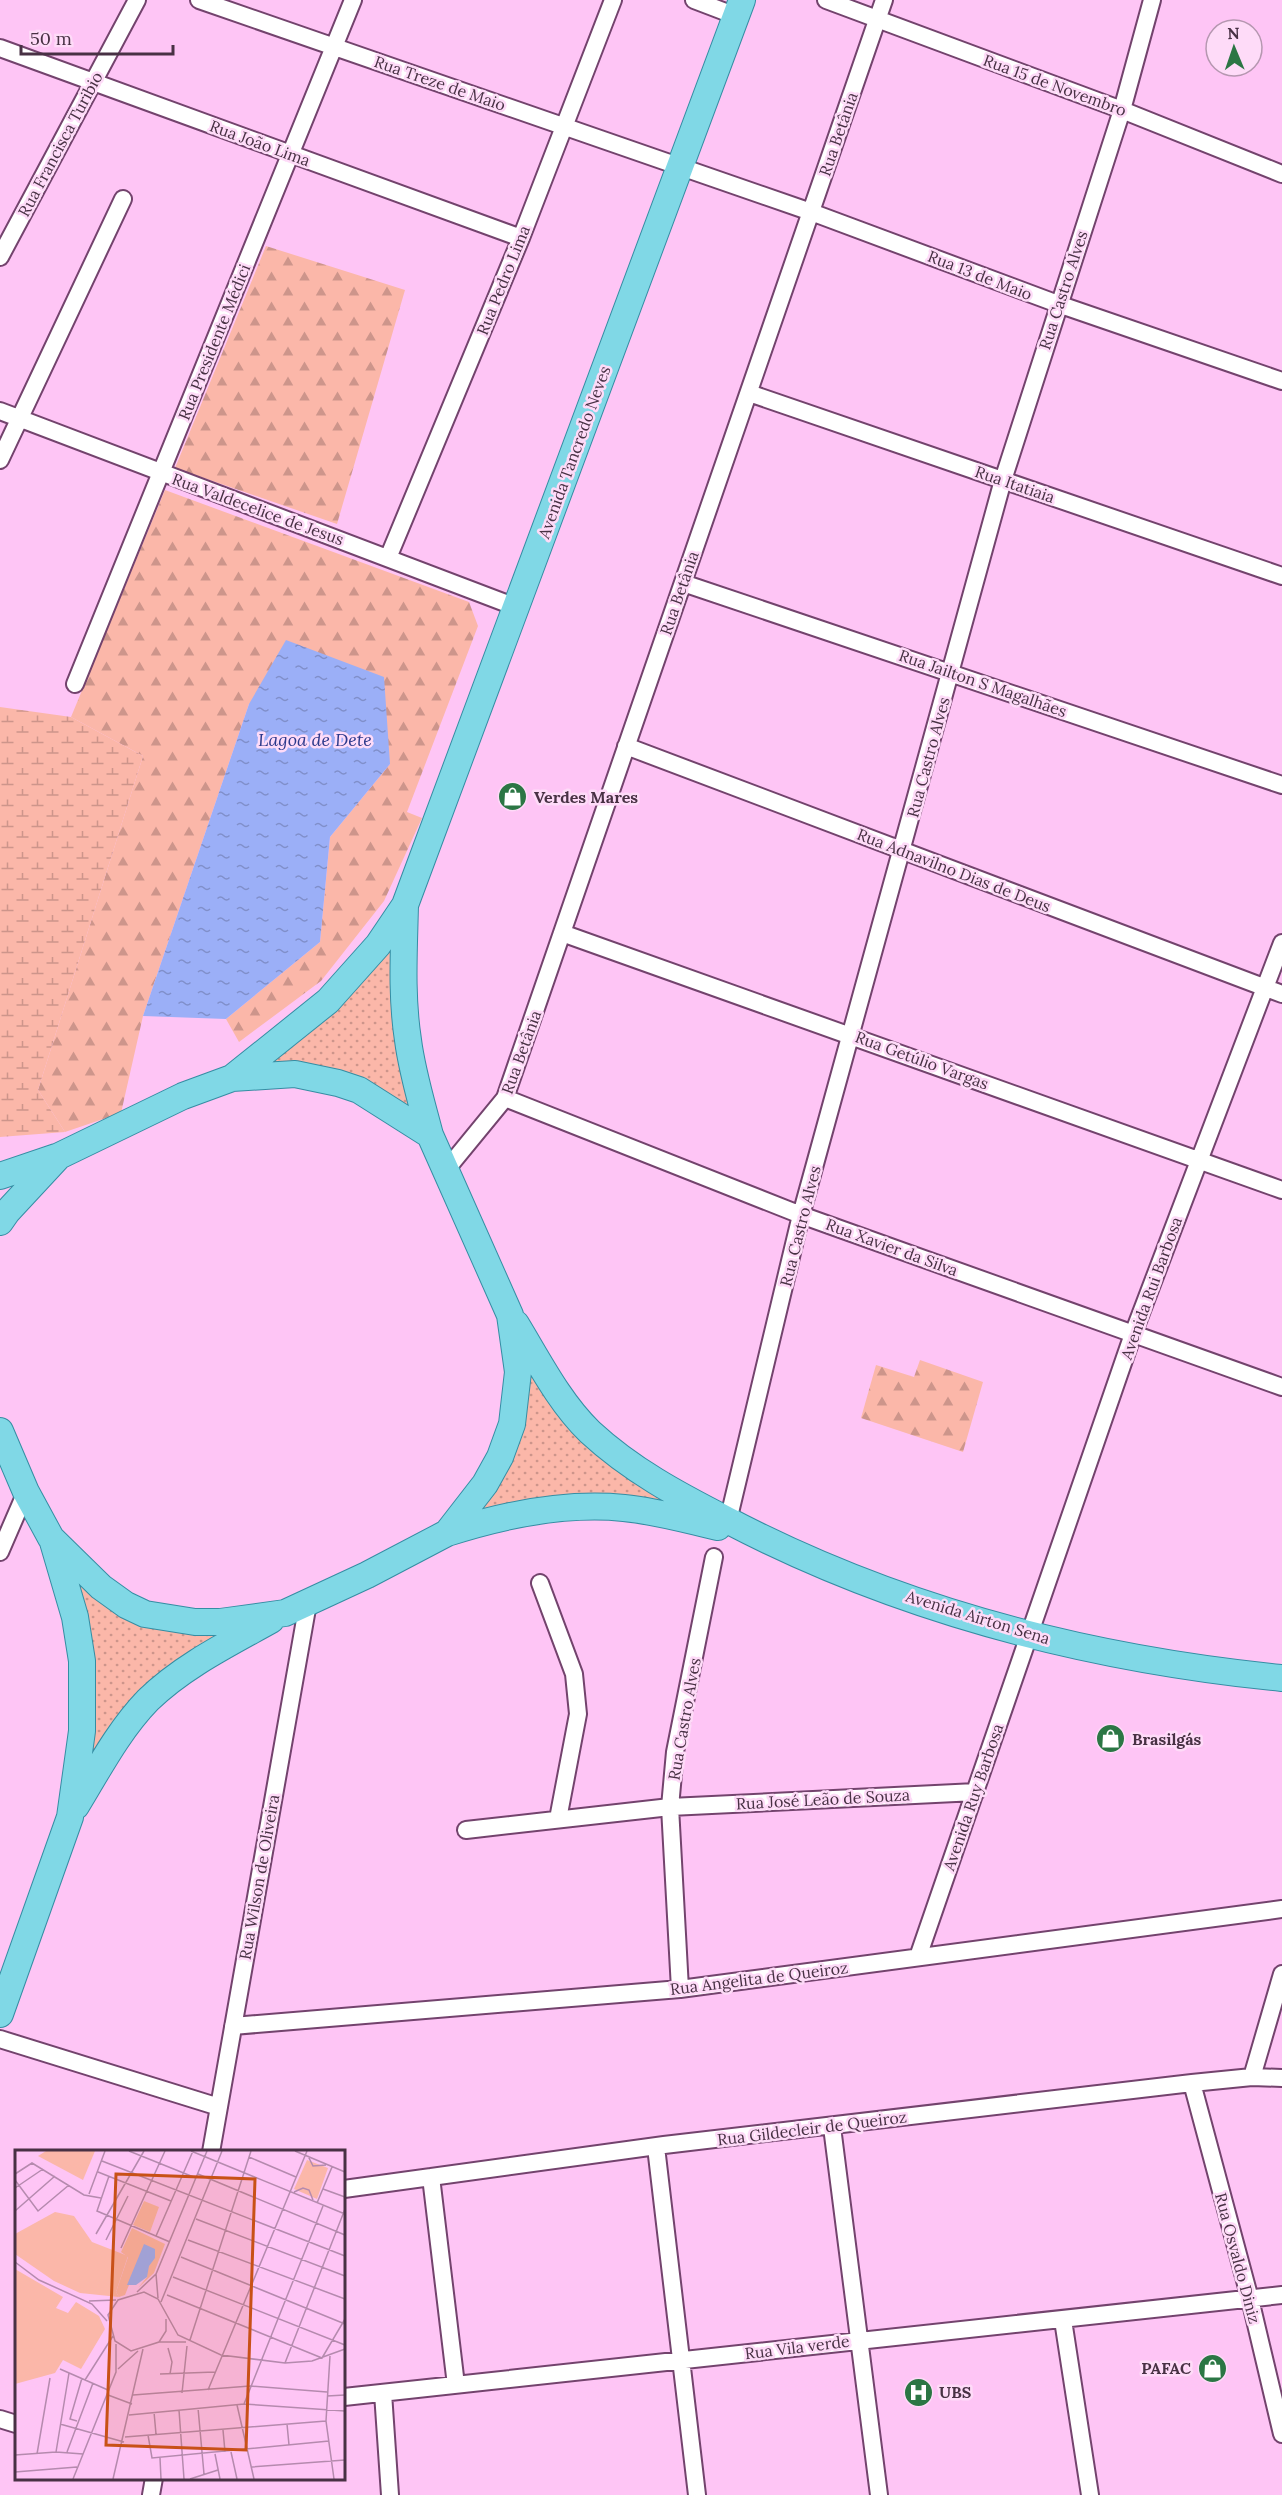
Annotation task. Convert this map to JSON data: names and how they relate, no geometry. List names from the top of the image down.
{
  "streets": {
    "main road": ["Avenida Tancredo Neves", "Avenida Airton Sena"],
    "street": [
      "Rua Treze de Maio",
      "Rua 15 de Novembro",
      "Rua Betânia",
      "Rua João Lima",
      "Rua Francisca Turibio",
      "Rua 13 de Maio",
      "Rua Pedro Lima",
      "Rua Castro Alves",
      "Rua Presidente Médici",
      "Rua Itatiaia",
      "Rua Valdecelice de Jesus",
      "Rua Jailton S Magalhães",
      "Rua Adnavilno Dias de Deus",
      "Rua Getúlio Vargas",
      "Rua Xavier da Silva",
      "Avenida Rui Barbosa",
      "Avenida Ruy Barbosa",
      "Rua José Leão de Souza",
      "Rua Wilson de Oliveira",
      "Rua Angelita de Queiroz",
      "Rua Gildecleir de Queiroz",
      "Rua Osvaldo Diniz",
      "Rua Vila verde"
    ]
  },
  "crossings": [
    ["Rua Treze de Maio", "Rua 13 de Maio"],
    ["Rua Treze de Maio", "Rua Pedro Lima"],
    ["Rua Treze de Maio", "Rua Presidente Médici"],
    ["Rua Treze de Maio", "Avenida Tancredo Neves"],
    ["Rua 15 de Novembro", "Rua Betânia"],
    ["Rua 15 de Novembro", "Rua Castro Alves"],
    ["Rua Betânia", "Rua 13 de Maio"],
    ["Rua Betânia", "Rua Itatiaia"],
    ["Rua Betânia", "Rua Jailton S Magalhães"],
    ["Rua Betânia", "Rua Adnavilno Dias de Deus"],
    ["Rua Betânia", "Rua Getúlio Vargas"],
    ["Rua Betânia", "Rua Xavier da Silva"],
    ["Rua João Lima", "Rua Francisca Turibio"],
    ["Rua João Lima", "Rua Pedro Lima"],
    ["Rua João Lima", "Rua Presidente Médici"],
    ["Rua 13 de Maio", "Rua Castro Alves"],
    ["Rua 13 de Maio", "Avenida Tancredo Neves"],
    ["Rua Pedro Lima", "Rua Valdecelice de Jesus"],
    ["Rua Castro Alves", "Rua Itatiaia"],
    ["Rua Castro Alves", "Rua Jailton S Magalhães"],
    ["Rua Castro Alves", "Rua Adnavilno Dias de Deus"],
    ["Rua Castro Alves", "Rua Getúlio Vargas"],
    ["Rua Castro Alves", "Rua Xavier da Silva"],
    ["Rua Castro Alves", "Rua José Leão de Souza"],
    ["Rua Castro Alves", "Rua Angelita de Queiroz"],
    ["Rua Presidente Médici", "Rua Valdecelice de Jesus"],
    ["Avenida Tancredo Neves", "Rua Valdecelice de Jesus"],
    ["Rua Adnavilno Dias de Deus", "Avenida Rui Barbosa"],
    ["Rua Getúlio Vargas", "Avenida Rui Barbosa"],
    ["Rua Xavier da Silva", "Avenida Rui Barbosa"],
    ["Avenida Rui Barbosa", "Avenida Airton Sena"],
    ["Avenida Rui Barbosa", "Avenida Ruy Barbosa"],
    ["Avenida Airton Sena", "Avenida Ruy Barbosa"],
    ["Avenida Ruy Barbosa", "Rua José Leão de Souza"],
    ["Avenida Ruy Barbosa", "Rua Angelita de Queiroz"],
    ["Rua Wilson de Oliveira", "Rua Angelita de Queiroz"],
    ["Rua Gildecleir de Queiroz", "Rua Osvaldo Diniz"],
    ["Rua Osvaldo Diniz", "Rua Vila verde"]
  ],
  "water": ["Lagoa de Dete"],
  "places": {
    "shop": ["Verdes Mares", "Brasilgás", "PAFAC"],
    "hospital": ["UBS"]
  },
  "scale_bar": "50 m",
  "north": "top"
}
